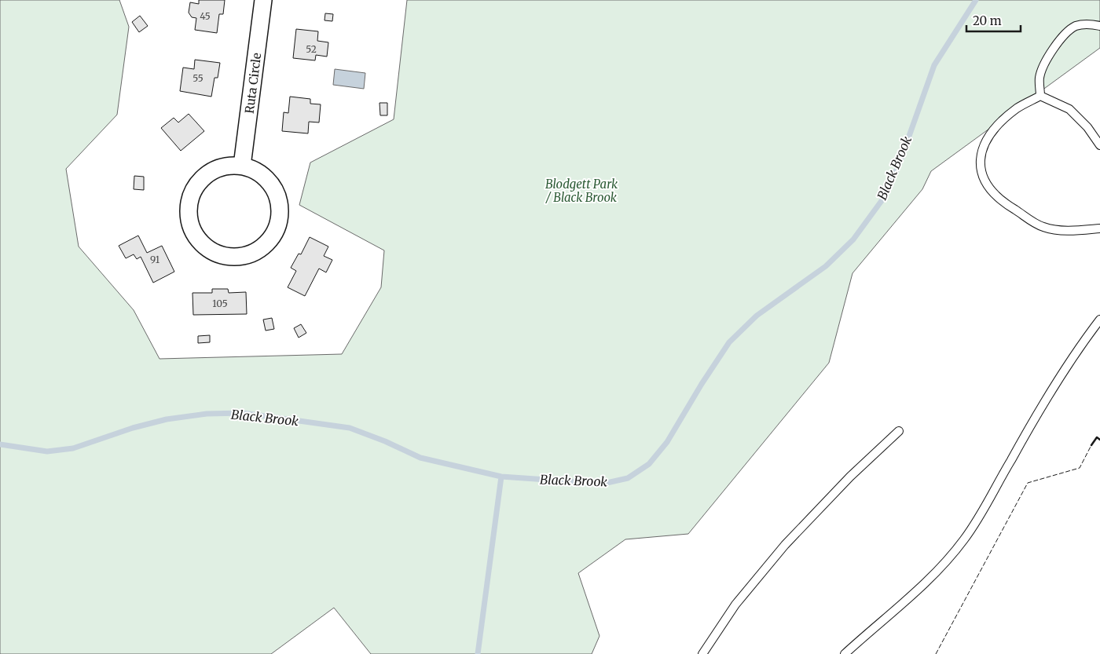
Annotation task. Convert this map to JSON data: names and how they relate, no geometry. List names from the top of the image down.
{
  "streets": {
    "street": ["Ruta Circle"]
  },
  "water": ["Black Brook"],
  "parks": ["Blodgett Park / Black Brook"],
  "house_numbers": [
    "45",
    "52",
    "55",
    "91",
    "105"
  ],
  "scale_bar": "20 m"
}
